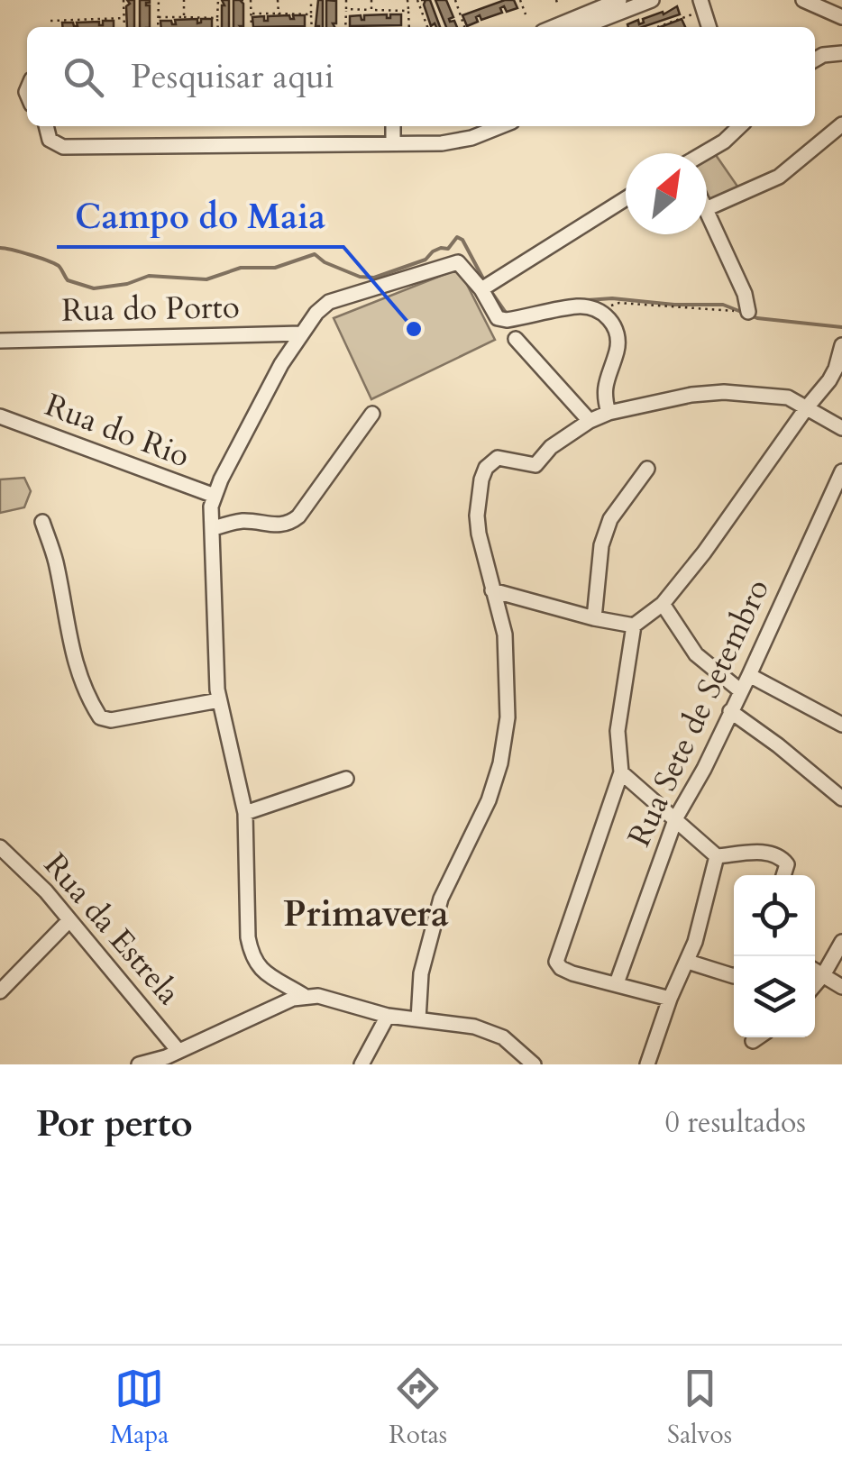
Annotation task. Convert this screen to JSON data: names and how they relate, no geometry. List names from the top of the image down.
{
  "streets": {
    "street": [
      "Rua do Porto",
      "Rua do Rio",
      "Rua Sete de Setembro",
      "Rua da Estrela"
    ]
  },
  "districts": ["Primavera"],
  "places": ["Campo do Maia"],
  "north": "top right",
  "page": {
    "search": "Pesquisar aqui",
    "heading": ["Por perto", "0 resultados"],
    "nav": ["Mapa", "Rotas", "Salvos"]
  }
}
